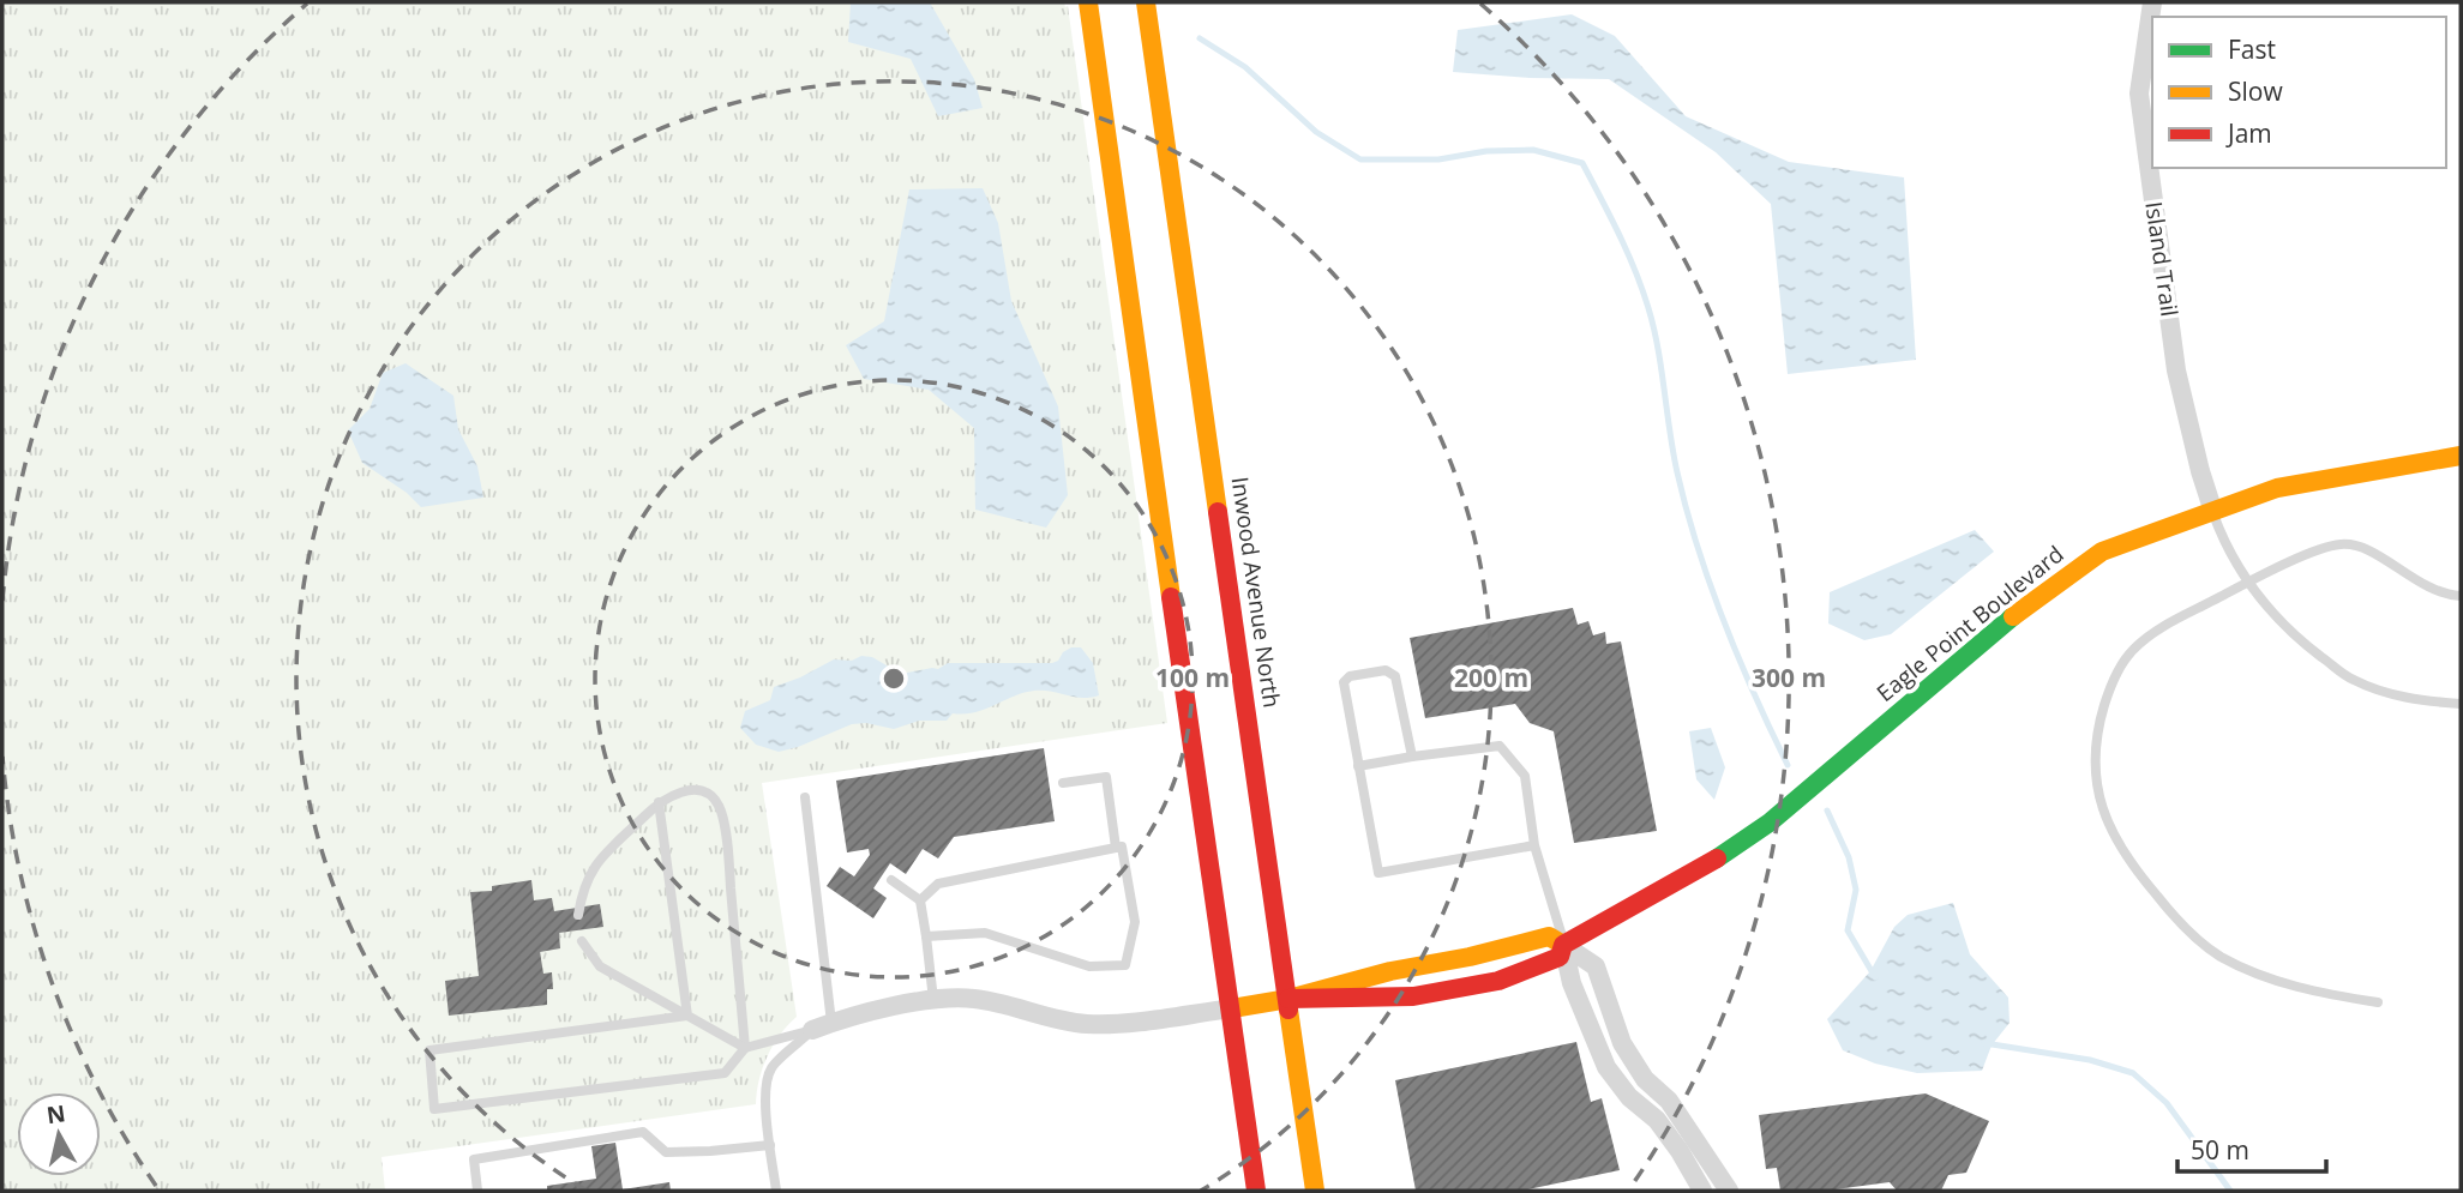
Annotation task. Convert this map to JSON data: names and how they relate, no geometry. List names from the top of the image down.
{
  "streets": {
    "main road": ["Inwood Avenue North", "Eagle Point Boulevard"],
    "street": ["Island Trail"]
  },
  "crossings": [
    ["Island Trail", "Eagle Point Boulevard"],
    ["Inwood Avenue North", "Eagle Point Boulevard"]
  ],
  "legend": ["Fast", "Slow", "Jam"],
  "scale_bar": "50 m",
  "north": "top",
  "rings": ["100 m", "200 m", "300 m"]
}
